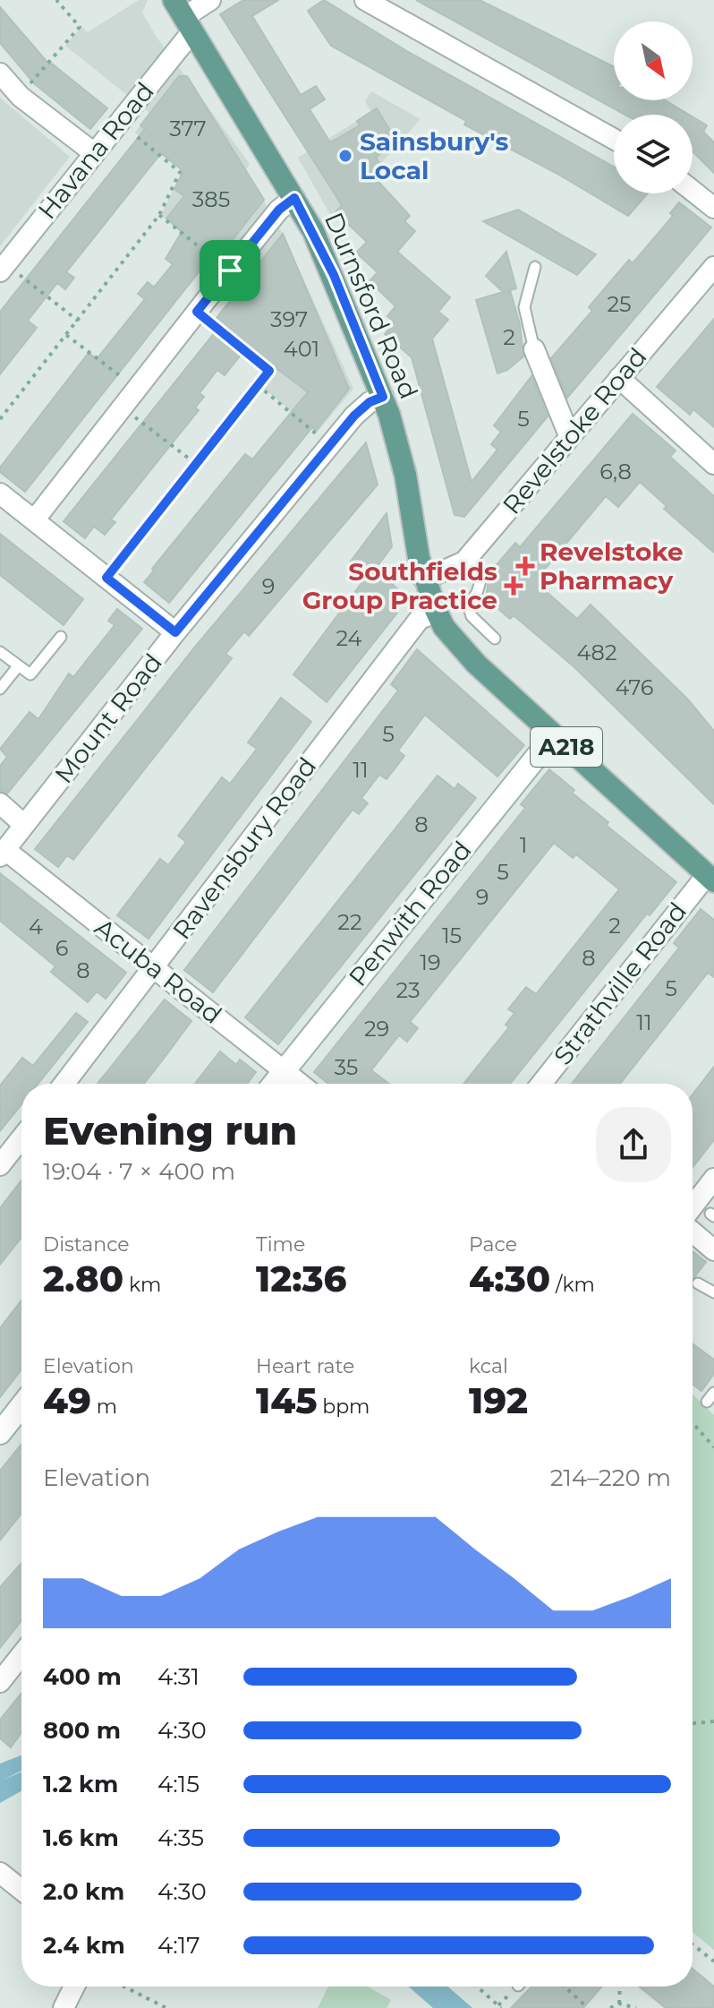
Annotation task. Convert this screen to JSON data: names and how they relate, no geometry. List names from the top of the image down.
{
  "streets": {
    "main road": ["Durnsford Road", "A218"],
    "street": [
      "Havana Road",
      "Revelstoke Road",
      "Mount Road",
      "Ravensbury Road",
      "Penwith Road",
      "Acuba Road",
      "Strathville Road"
    ]
  },
  "crossings": [
    ["Havana Road", "Durnsford Road"],
    ["Durnsford Road", "Revelstoke Road"],
    ["Durnsford Road", "Mount Road"],
    ["Durnsford Road", "A218"],
    ["Revelstoke Road", "A218"],
    ["Mount Road", "Acuba Road"],
    ["A218", "Ravensbury Road"],
    ["A218", "Penwith Road"],
    ["A218", "Strathville Road"],
    ["Ravensbury Road", "Acuba Road"],
    ["Penwith Road", "Acuba Road"]
  ],
  "places": {
    "other": ["Sainsbury's Local"],
    "health": ["Revelstoke Pharmacy", "Southfields Group Practice"]
  },
  "house_numbers": [
    "377",
    "385",
    "25",
    "397",
    "2",
    "401",
    "5",
    "6,8",
    "9",
    "24",
    "482",
    "476",
    "5",
    "11",
    "8",
    "1",
    "5",
    "9",
    "22",
    "2",
    "4",
    "15",
    "6",
    "8",
    "19",
    "8",
    "5",
    "23",
    "11",
    "29",
    "35"
  ],
  "north": "bottom right",
  "page": {
    "heading": ["Evening run", "19:04 · 7 × 400 m"],
    "stats": [
      ["Distance", "2.80 km"],
      ["Time", "12:36"],
      ["Pace", "4:30 /km"],
      ["Elevation", "49 m"],
      ["Heart rate", "145 bpm"],
      ["kcal", "192"]
    ],
    "chart": ["Elevation", "214–220 m"],
    "list": [
      {
        "name": "400 m",
        "note": "4:31"
      },
      {
        "name": "800 m",
        "note": "4:30"
      },
      {
        "name": "1.2 km",
        "note": "4:15"
      },
      {
        "name": "1.6 km",
        "note": "4:35"
      },
      {
        "name": "2.0 km",
        "note": "4:30"
      },
      {
        "name": "2.4 km",
        "note": "4:17"
      }
    ]
  }
}
